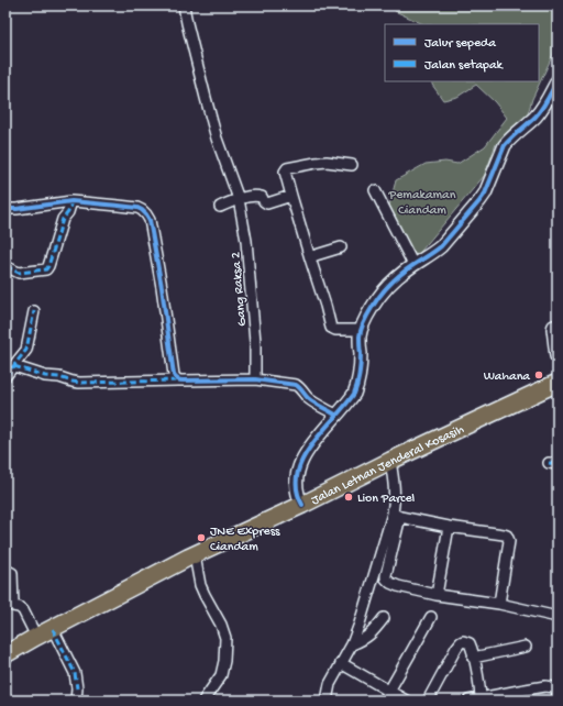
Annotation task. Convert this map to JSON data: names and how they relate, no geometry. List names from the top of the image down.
{
  "streets": {
    "highway": ["Jalan Letnan Jenderal Kosasih"],
    "street": ["Gang Raksa 2"]
  },
  "parks": ["Pemakaman Ciandam"],
  "places": ["Wahana", "Lion Parcel", "JNE Express Ciandam"],
  "legend": ["Jalur sepeda", "Jalan setapak"]
}
